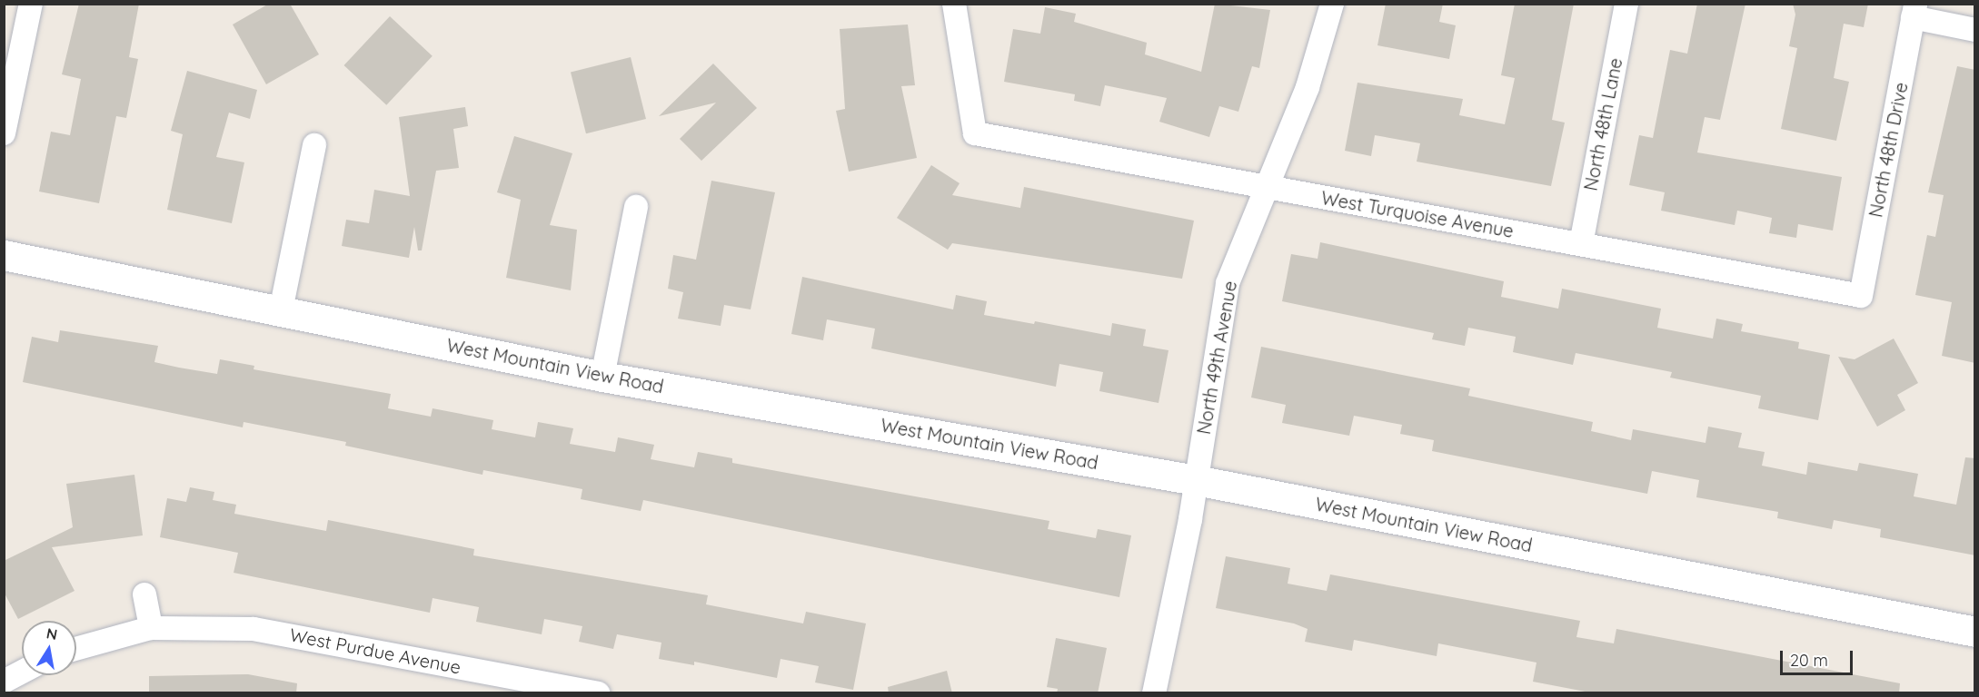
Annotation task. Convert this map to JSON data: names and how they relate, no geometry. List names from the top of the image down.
{
  "streets": {
    "street": [
      "North 48th Lane",
      "North 48th Drive",
      "West Turquoise Avenue",
      "North 49th Avenue",
      "West Mountain View Road",
      "West Purdue Avenue"
    ]
  },
  "crossings": [
    ["North 48th Lane", "West Turquoise Avenue"],
    ["North 48th Drive", "West Turquoise Avenue"],
    ["West Turquoise Avenue", "North 49th Avenue"],
    ["North 49th Avenue", "West Mountain View Road"]
  ],
  "scale_bar": "20 m",
  "north": "top"
}
